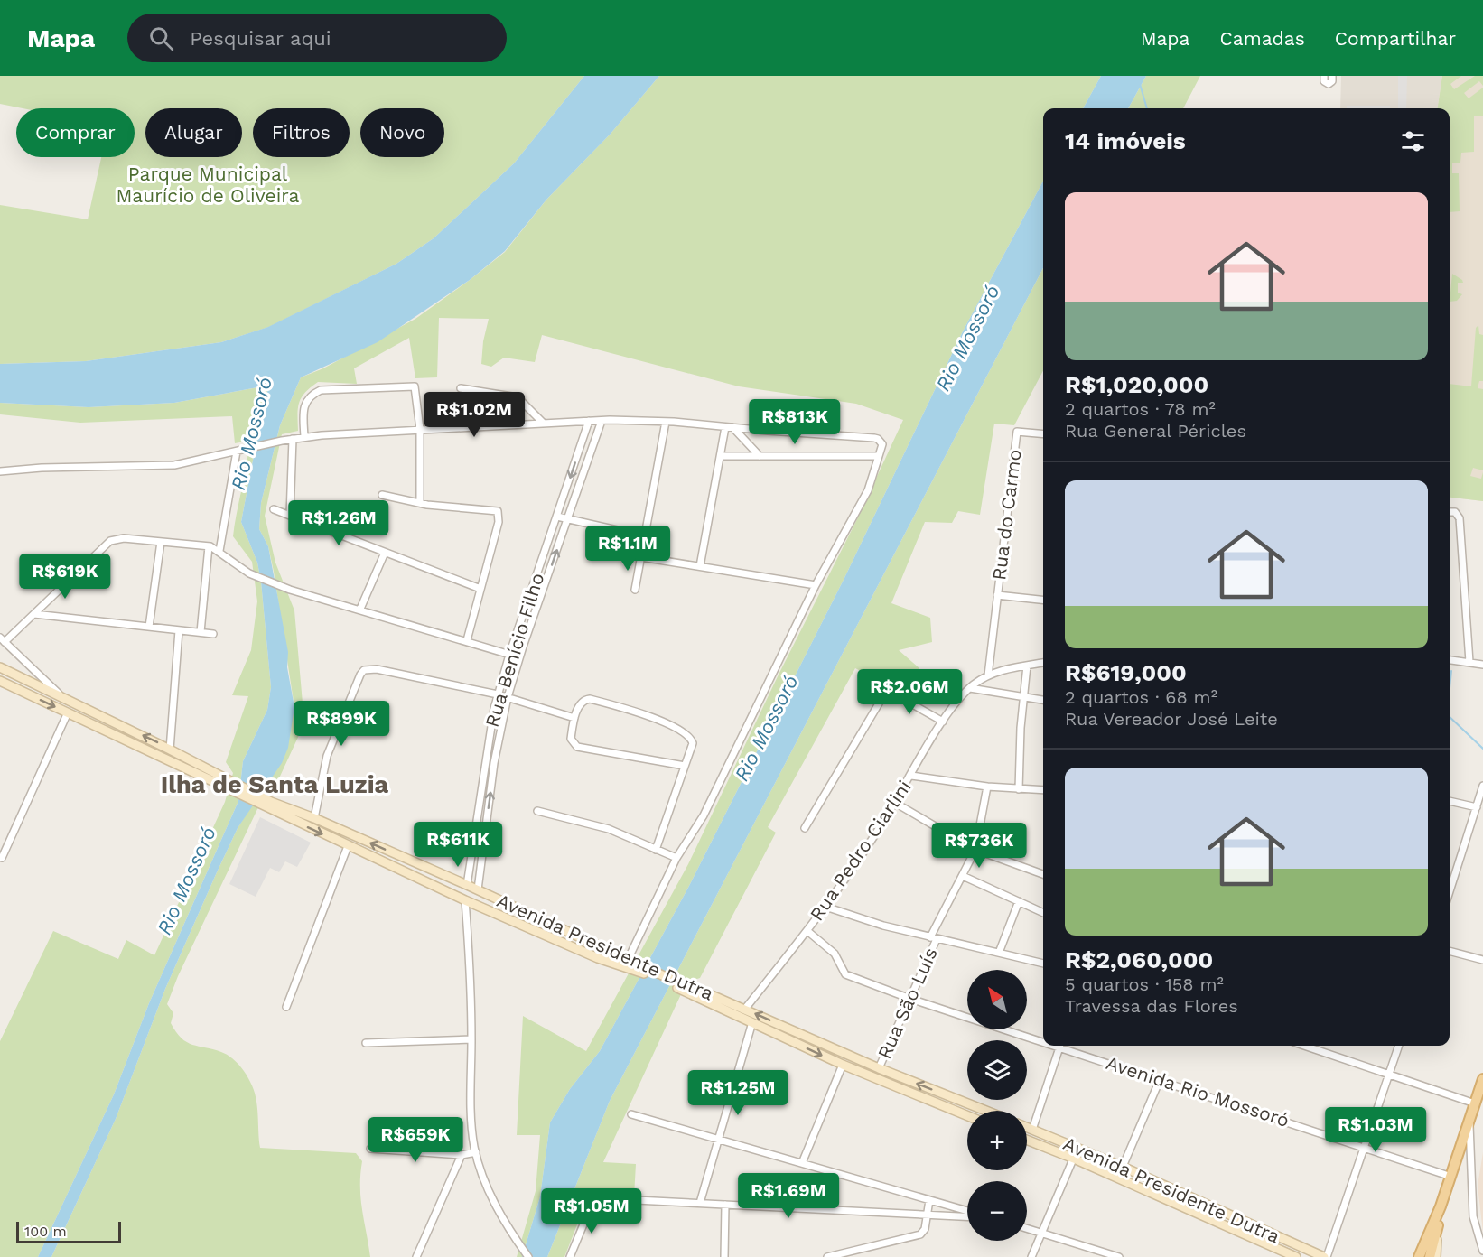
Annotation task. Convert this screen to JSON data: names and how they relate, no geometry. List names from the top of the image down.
{
  "streets": {
    "main road": ["Avenida Presidente Dutra"],
    "street": [
      "Rua do Carmo",
      "Rua Benício Filho",
      "Rua Pedro Ciarlini",
      "Rua São Luís",
      "Avenida Rio Mossoró"
    ]
  },
  "crossings": [
    ["Rua do Carmo", "Rua Pedro Ciarlini"],
    ["Rua Benício Filho", "Avenida Presidente Dutra"],
    ["Rua Pedro Ciarlini", "Avenida Presidente Dutra"],
    ["Rua Pedro Ciarlini", "Avenida Rio Mossoró"],
    ["Avenida Presidente Dutra", "Rua São Luís"],
    ["Rua São Luís", "Avenida Rio Mossoró"]
  ],
  "districts": ["Ilha de Santa Luzia"],
  "water": ["Rio Mossoró"],
  "parks": ["Parque Municipal Maurício de Oliveira"],
  "scale_bar": "100 m",
  "north": "top left",
  "page": {
    "header": "Mapa",
    "search": "Pesquisar aqui",
    "nav": ["Mapa", "Camadas", "Compartilhar"],
    "chip": [
      "Comprar",
      "Alugar",
      "Filtros",
      "Novo"
    ],
    "heading": "14 imóveis",
    "list": [
      {
        "name": "R$1,020,000",
        "note": "2 quartos · 78 m² · Rua General Péricles"
      },
      {
        "name": "R$619,000",
        "note": "2 quartos · 68 m² · Rua Vereador José Leite"
      },
      {
        "name": "R$2,060,000",
        "note": "5 quartos · 158 m² · Travessa das Flores"
      }
    ],
    "price": [
      "R$1.02M",
      "R$813K",
      "R$1.26M",
      "R$1.1M",
      "R$619K",
      "R$2.06M",
      "R$899K",
      "R$611K",
      "R$736K",
      "R$1.25M",
      "R$1.03M",
      "R$659K",
      "R$1.69M",
      "R$1.05M"
    ],
    "map_buttons": ["+", "−"],
    "scale": "100 m"
  }
}
